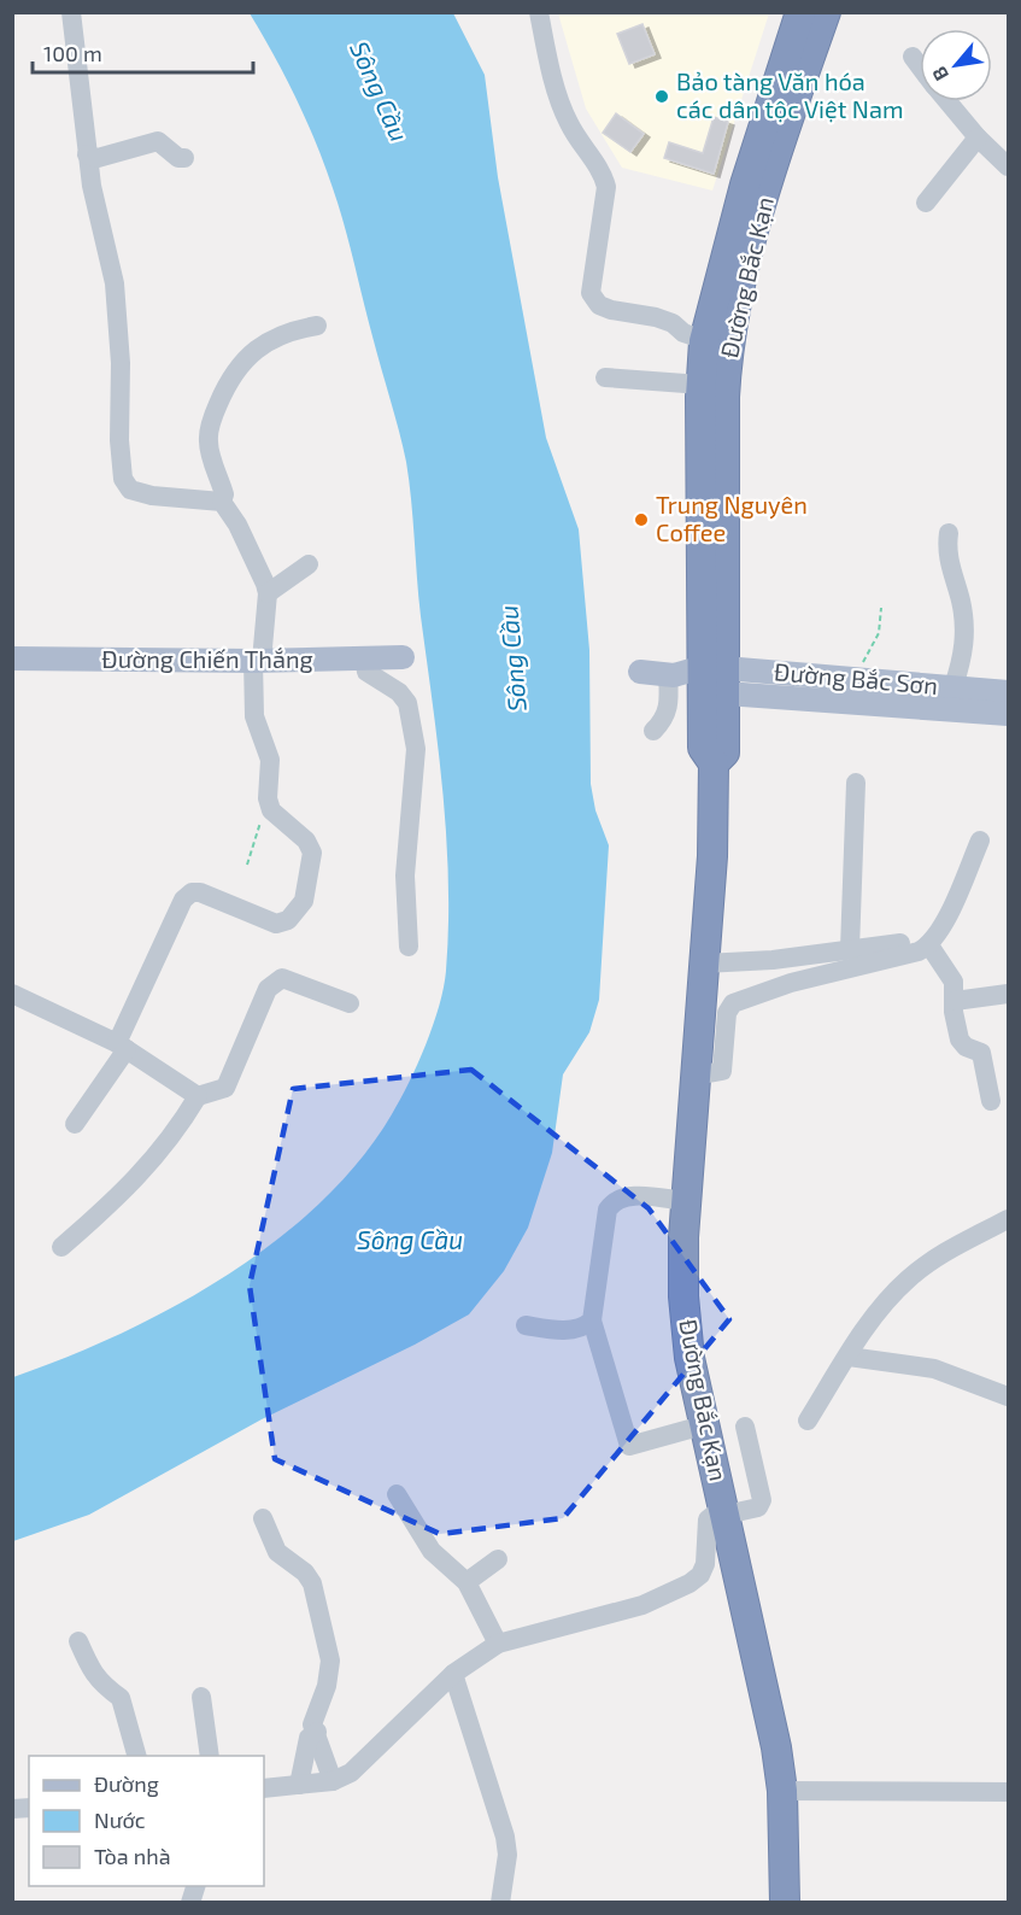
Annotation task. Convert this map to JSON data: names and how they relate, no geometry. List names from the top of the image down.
{
  "streets": {
    "highway": ["Đường Bắc Kạn"],
    "main road": ["Đường Chiến Thắng", "Đường Bắc Sơn"]
  },
  "crossings": [
    ["Đường Bắc Kạn", "Đường Bắc Sơn"]
  ],
  "water": ["Sông Cầu"],
  "places": ["Bảo tàng Văn hóa các dân tộc Việt Nam", "Trung Nguyên Coffee"],
  "legend": ["Đường", "Nước", "Tòa nhà"],
  "scale_bar": "100 m",
  "north": "bottom left"
}
